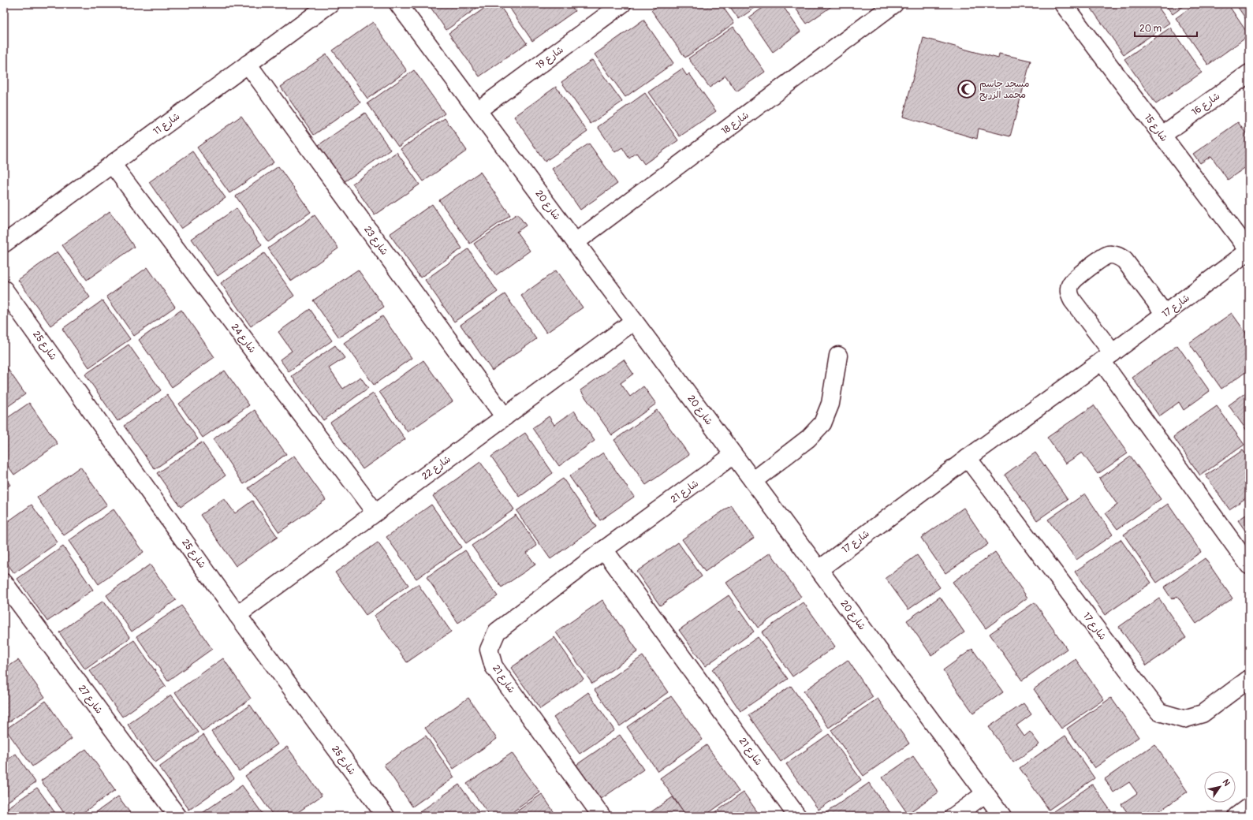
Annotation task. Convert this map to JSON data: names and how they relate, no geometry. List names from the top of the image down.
{
  "streets": {
    "street": [
      "شارع 19",
      "شارع 16",
      "شارع 18",
      "شارع 11",
      "شارع 15",
      "شارع 20",
      "شارع 23",
      "شارع 17",
      "شارع 24",
      "شارع 25",
      "شارع 22",
      "شارع 21",
      "شارع 27"
    ]
  },
  "crossings": [
    ["شارع 19", "شارع 20"],
    ["شارع 16", "شارع 15"],
    ["شارع 18", "شارع 20"],
    ["شارع 11", "شارع 23"],
    ["شارع 11", "شارع 24"],
    ["شارع 15", "شارع 17"],
    ["شارع 20", "شارع 17"],
    ["شارع 20", "شارع 22"],
    ["شارع 20", "شارع 21"],
    ["شارع 23", "شارع 22"],
    ["شارع 24", "شارع 22"],
    ["شارع 25", "شارع 22"]
  ],
  "places": {
    "mosque": ["مسجد جاسم محمد الزريج"]
  },
  "scale_bar": "20 m",
  "north": "top right"
}
